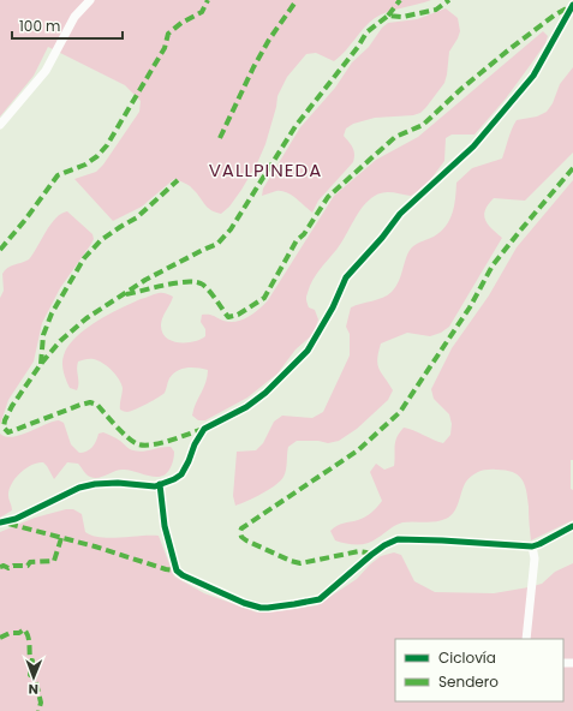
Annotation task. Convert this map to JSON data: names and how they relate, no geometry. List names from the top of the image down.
{
  "districts": ["VALLPINEDA"],
  "legend": ["Ciclovía", "Sendero"],
  "scale_bar": "100 m",
  "north": "bottom"
}
